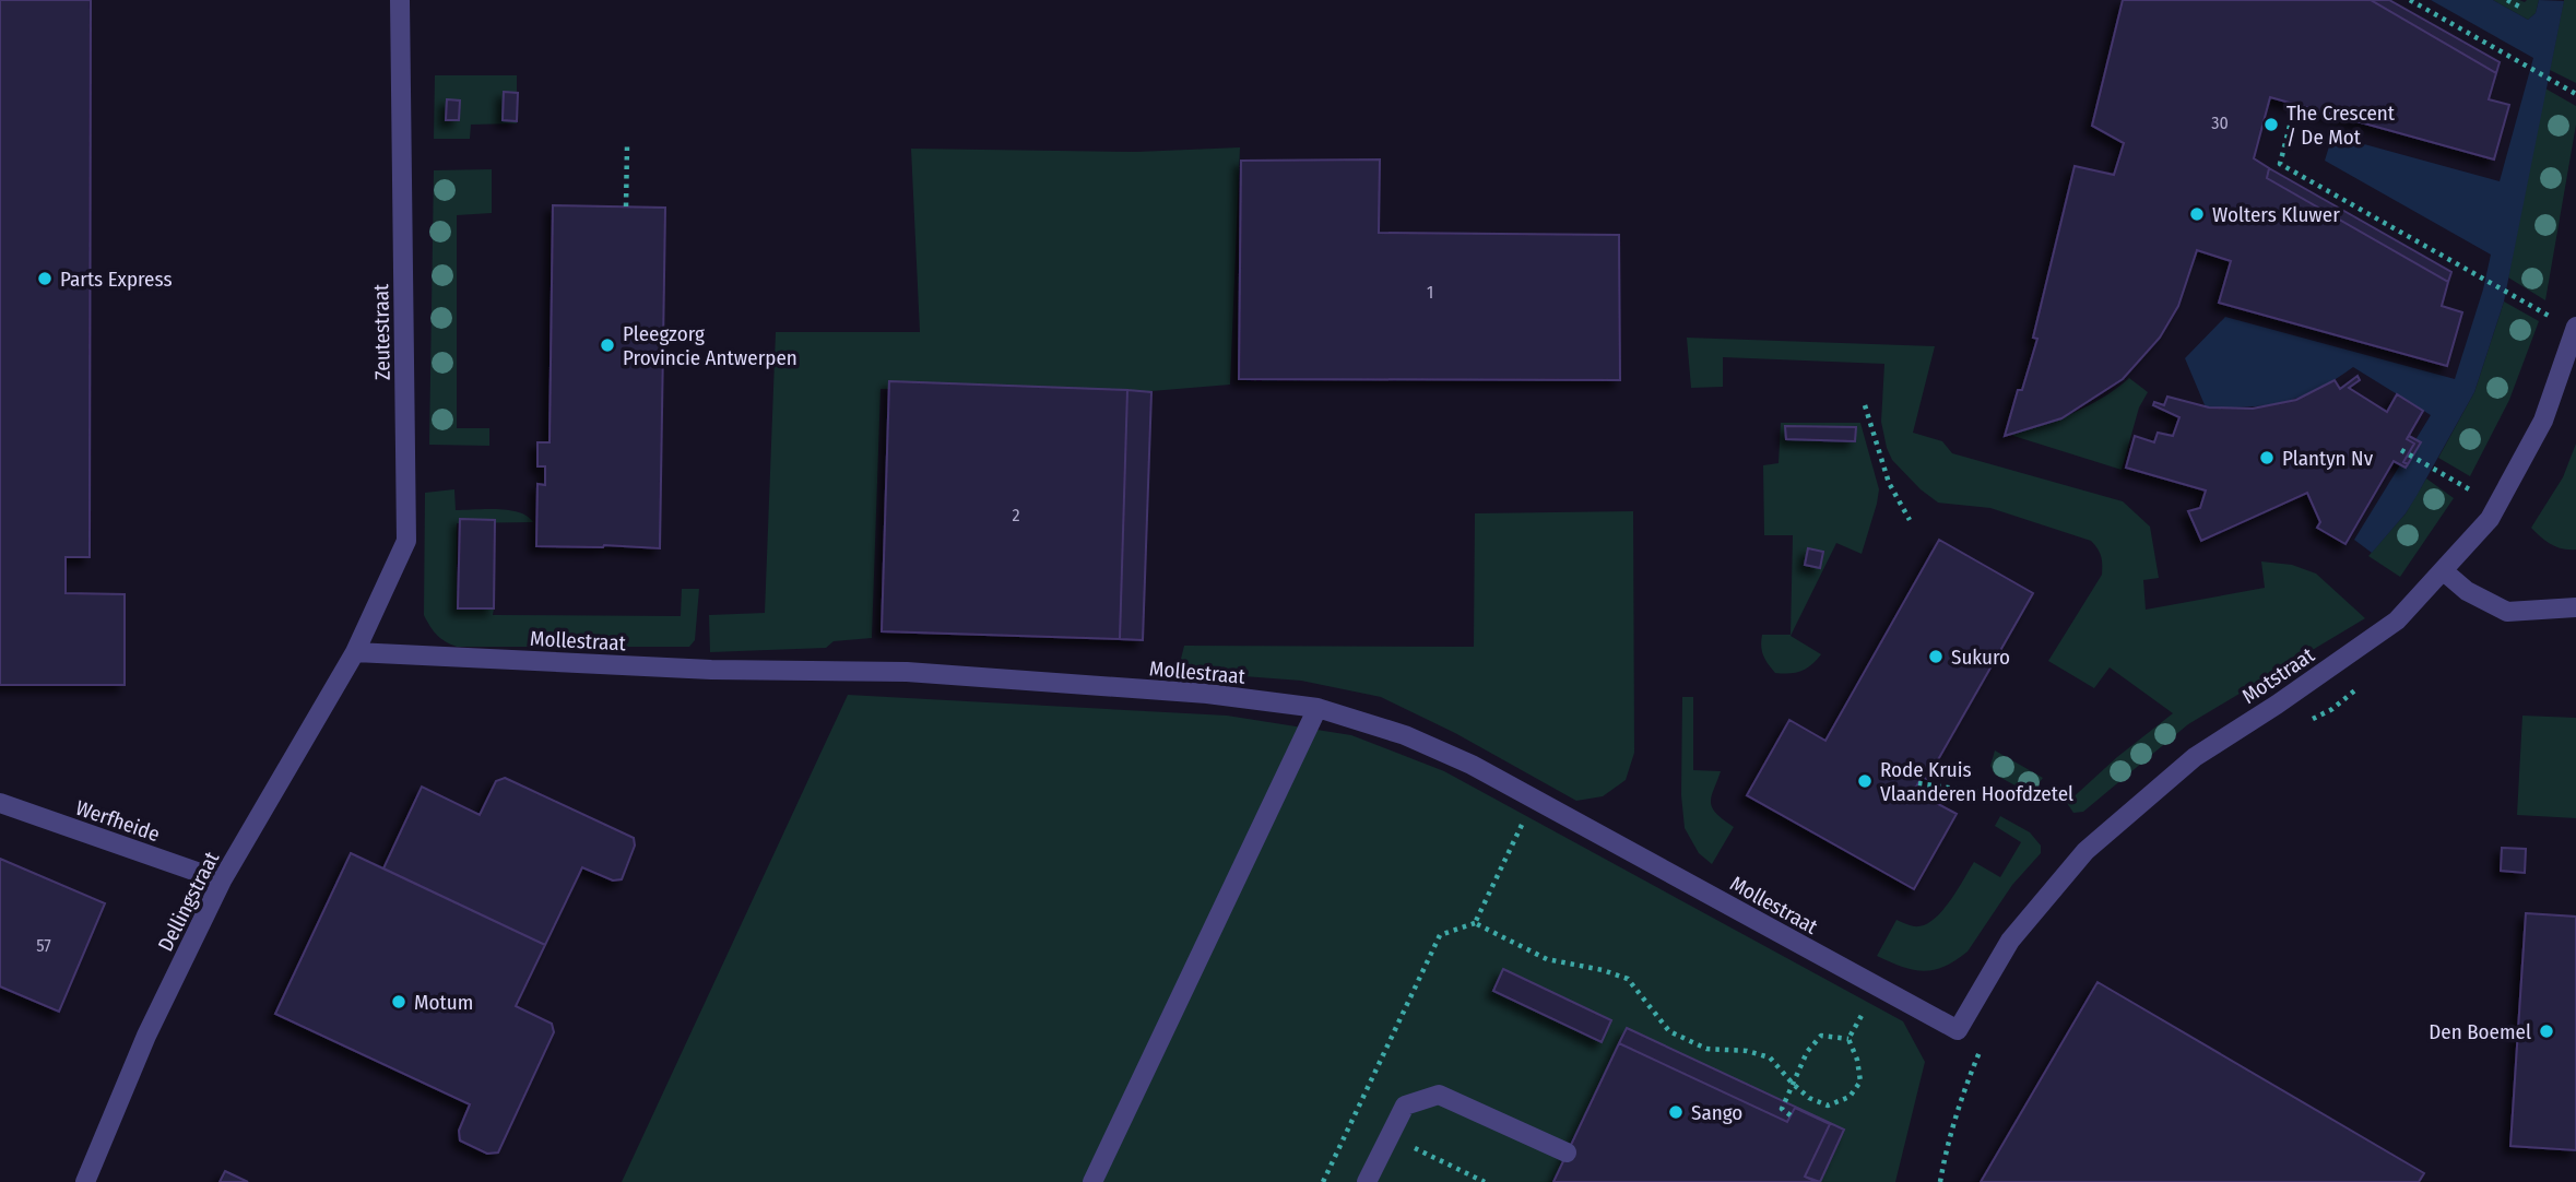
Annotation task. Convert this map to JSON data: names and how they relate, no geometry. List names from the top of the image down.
{
  "streets": {
    "street": [
      "Zeutestraat",
      "Mollestraat",
      "Motstraat",
      "Werfheide",
      "Dellingstraat"
    ]
  },
  "crossings": [
    ["Zeutestraat", "Mollestraat"],
    ["Zeutestraat", "Dellingstraat"],
    ["Mollestraat", "Motstraat"],
    ["Mollestraat", "Dellingstraat"],
    ["Werfheide", "Dellingstraat"]
  ],
  "places": [
    "The Crescent / De Mot",
    "Wolters Kluwer",
    "Parts Express",
    "Pleegzorg Provincie Antwerpen",
    "Plantyn Nv",
    "Sukuro",
    "Rode Kruis Vlaanderen Hoofdzetel",
    "Motum",
    "Den Boemel",
    "Sango"
  ],
  "house_numbers": [
    "30",
    "1",
    "2",
    "57"
  ]
}
